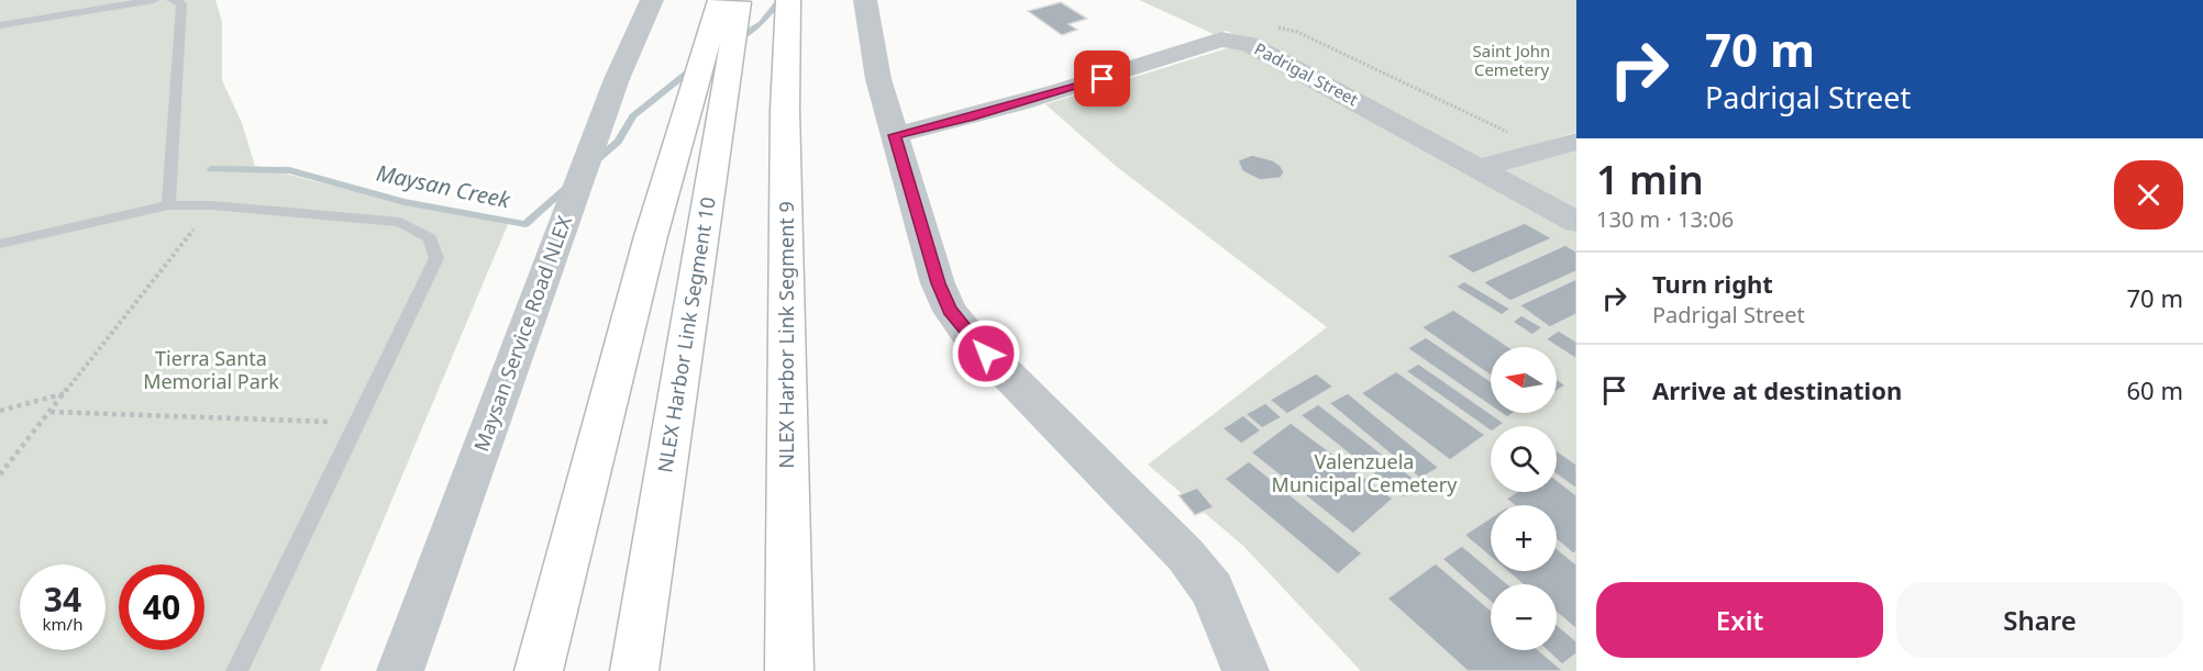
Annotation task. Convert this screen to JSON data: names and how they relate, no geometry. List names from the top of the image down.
{
  "streets": {
    "highway": ["NLEX Harbor Link Segment 10", "NLEX Harbor Link Segment 9"],
    "street": ["Padrigal Street", "Maysan Service Road NLEX"]
  },
  "water": ["Maysan Creek"],
  "parks": ["Saint John Cemetery", "Tierra Santa Memorial Park", "Valenzuela Municipal Cemetery"],
  "north": "left",
  "page": {
    "turn": ["70 m", "Padrigal Street"],
    "heading": ["1 min", "130 m · 13:06"],
    "list": [
      {
        "name": "Turn right",
        "note": "Padrigal Street",
        "value": "70 m"
      },
      {
        "name": "Arrive at destination",
        "value": "60 m"
      }
    ],
    "map_buttons": ["+", "−"],
    "speed": "34 km/h",
    "limit": "40",
    "buttons": ["Exit", "Share"]
  }
}
